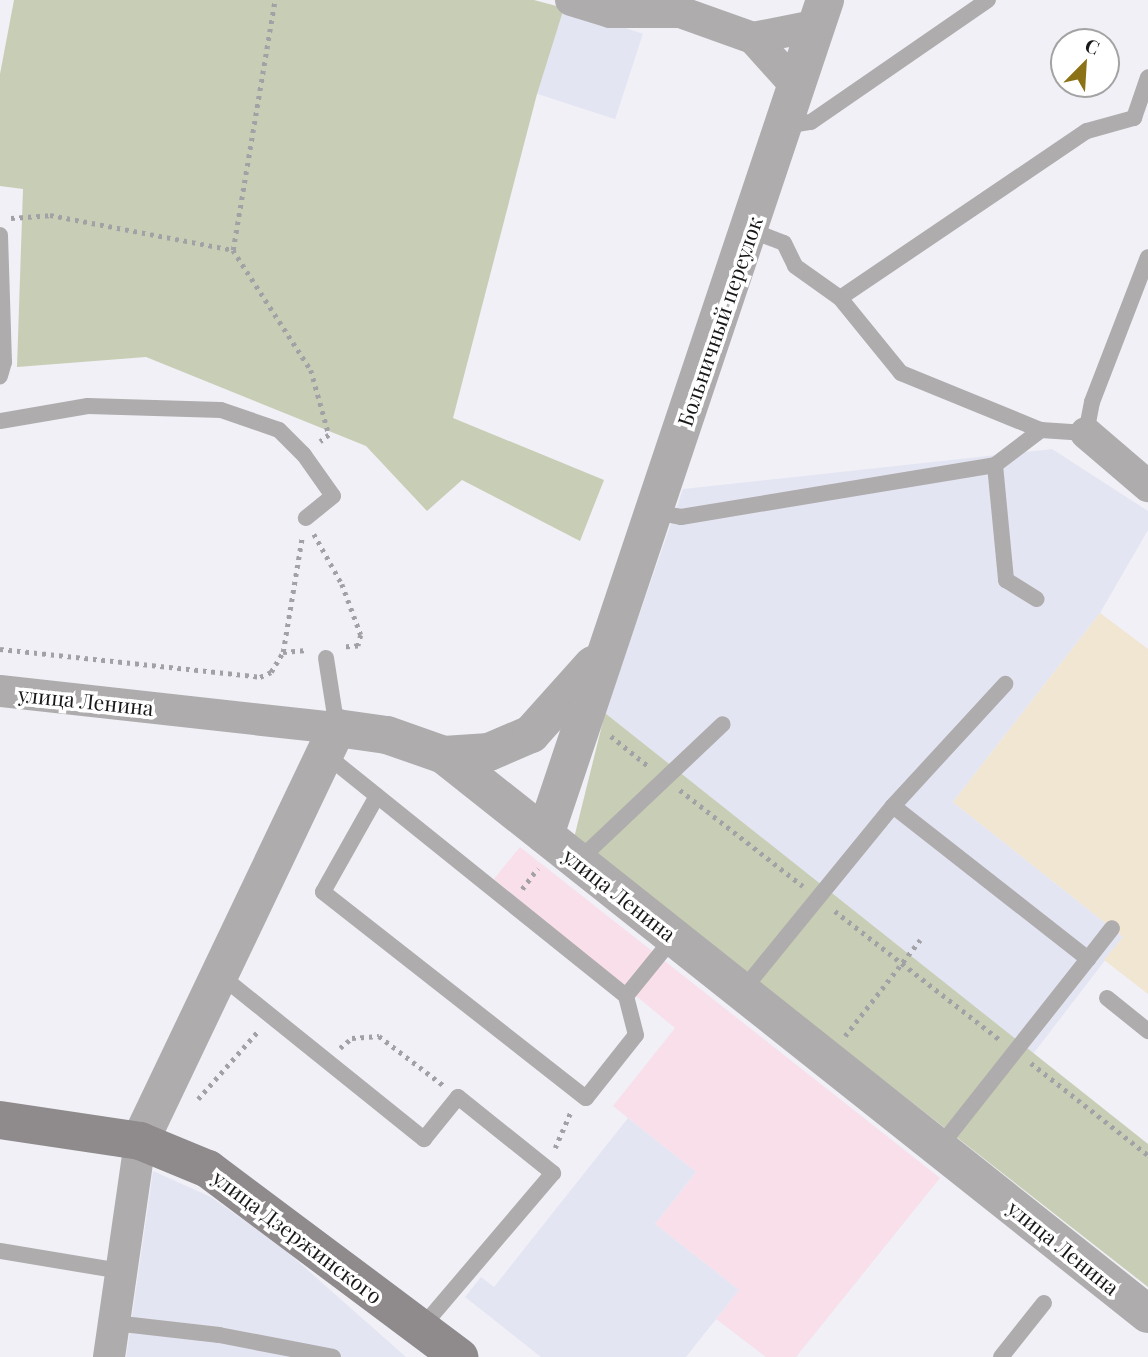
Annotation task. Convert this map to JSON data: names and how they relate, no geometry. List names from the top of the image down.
{
  "streets": {
    "main road": ["улица Дзержинского"],
    "street": ["Больничный переулок", "улица Ленина"]
  },
  "crossings": [
    ["Больничный переулок", "улица Ленина"]
  ],
  "north": "top right"
}
